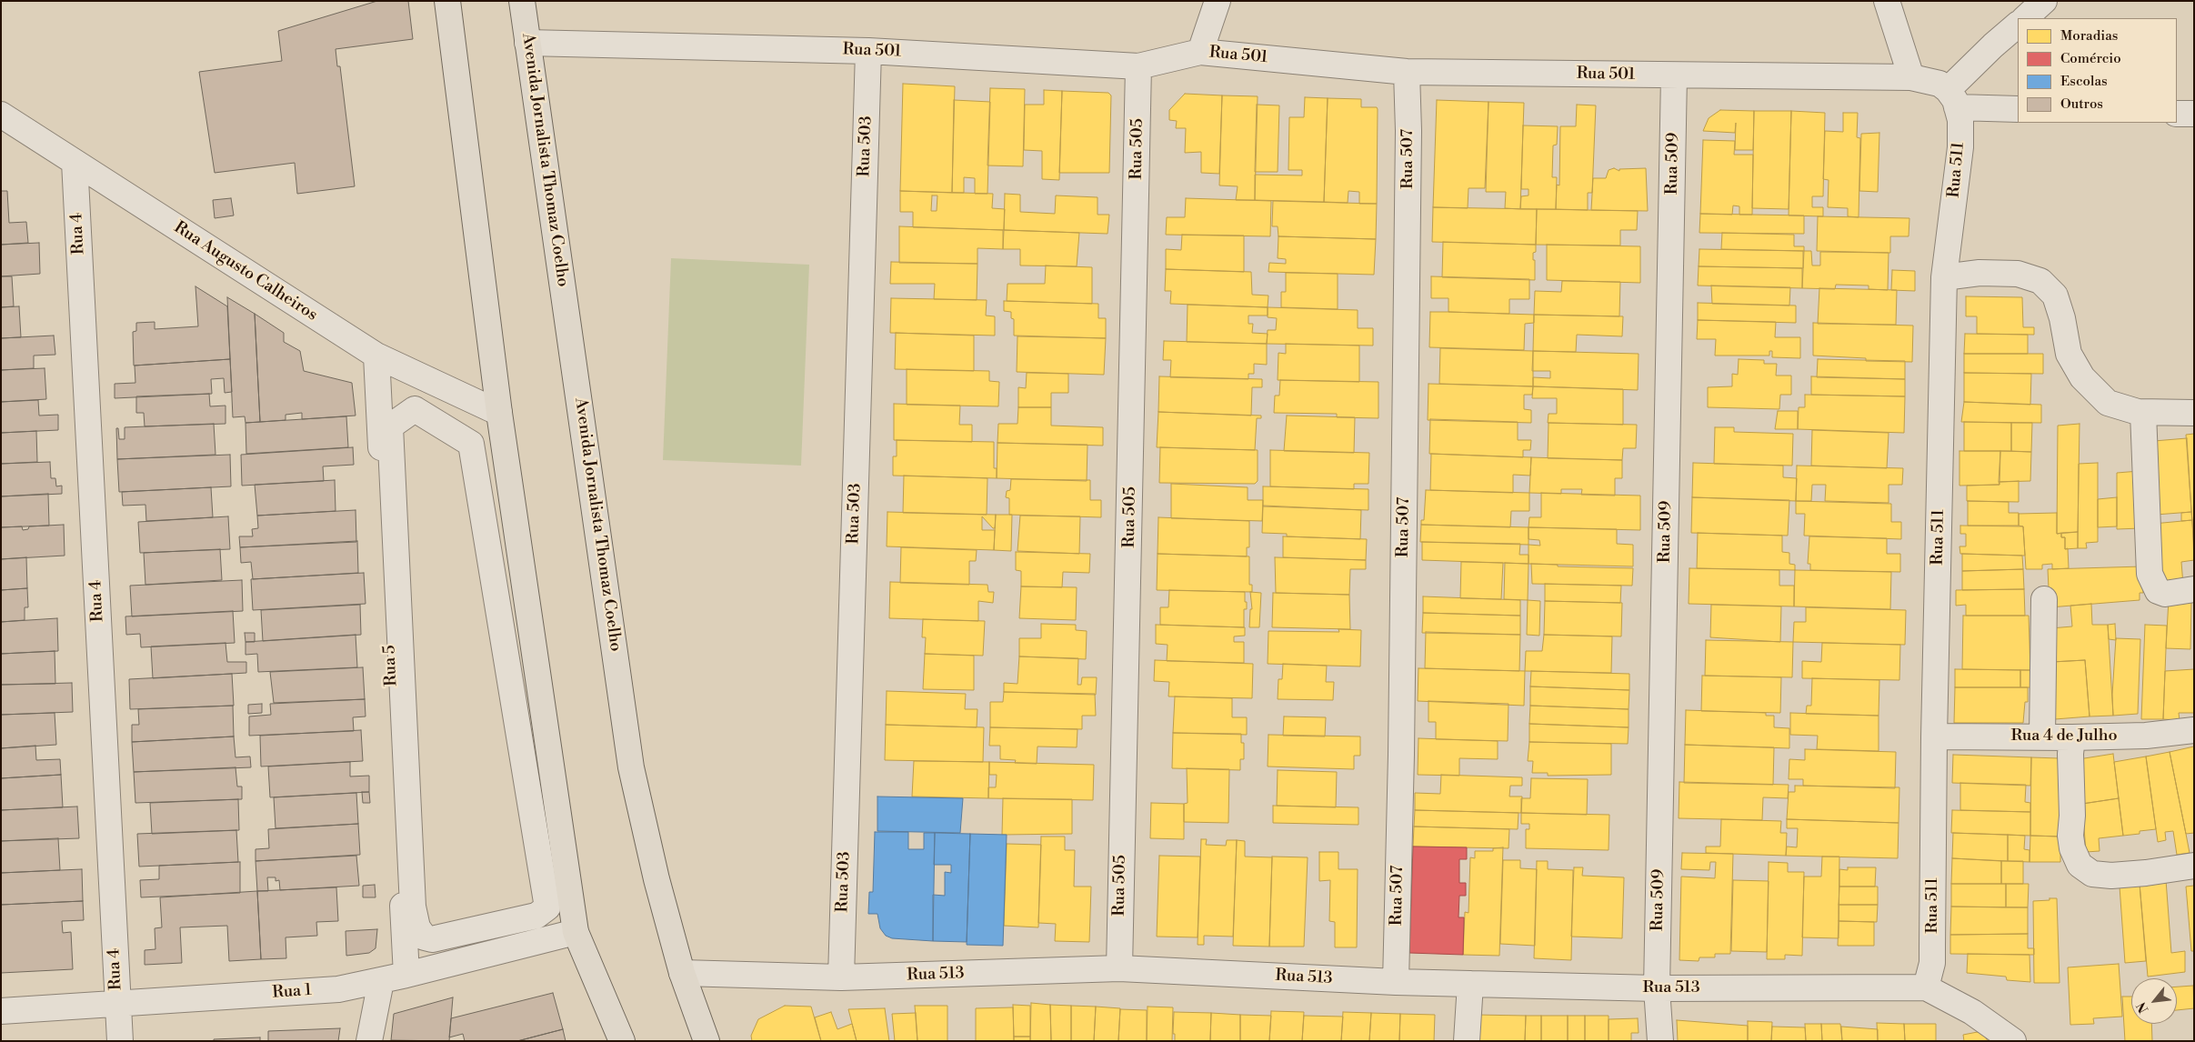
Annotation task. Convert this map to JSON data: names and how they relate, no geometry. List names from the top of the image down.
{
  "streets": {
    "main road": ["Avenida Jornalista Thomaz Coelho"],
    "street": [
      "Rua 501",
      "Rua 503",
      "Rua 505",
      "Rua 507",
      "Rua 509",
      "Rua 511",
      "Rua 4",
      "Rua Augusto Calheiros",
      "Rua 5",
      "Rua 4 de Julho",
      "Rua 513",
      "Rua 1"
    ]
  },
  "crossings": [
    ["Rua 501", "Rua 503"],
    ["Rua 501", "Rua 505"],
    ["Rua 501", "Rua 507"],
    ["Rua 501", "Avenida Jornalista Thomaz Coelho"],
    ["Rua 501", "Rua 509"],
    ["Rua 501", "Rua 511"],
    ["Rua 503", "Rua 513"],
    ["Rua 505", "Rua 513"],
    ["Rua 507", "Rua 513"],
    ["Avenida Jornalista Thomaz Coelho", "Rua 513"],
    ["Rua 509", "Rua 513"],
    ["Rua 511", "Rua 4 de Julho"],
    ["Rua 511", "Rua 513"],
    ["Rua 4", "Rua Augusto Calheiros"],
    ["Rua 4", "Rua 1"],
    ["Rua Augusto Calheiros", "Rua 5"],
    ["Rua 5", "Rua 1"]
  ],
  "legend": [
    "Moradias",
    "Comércio",
    "Escolas",
    "Outros"
  ],
  "north": "bottom left"
}
